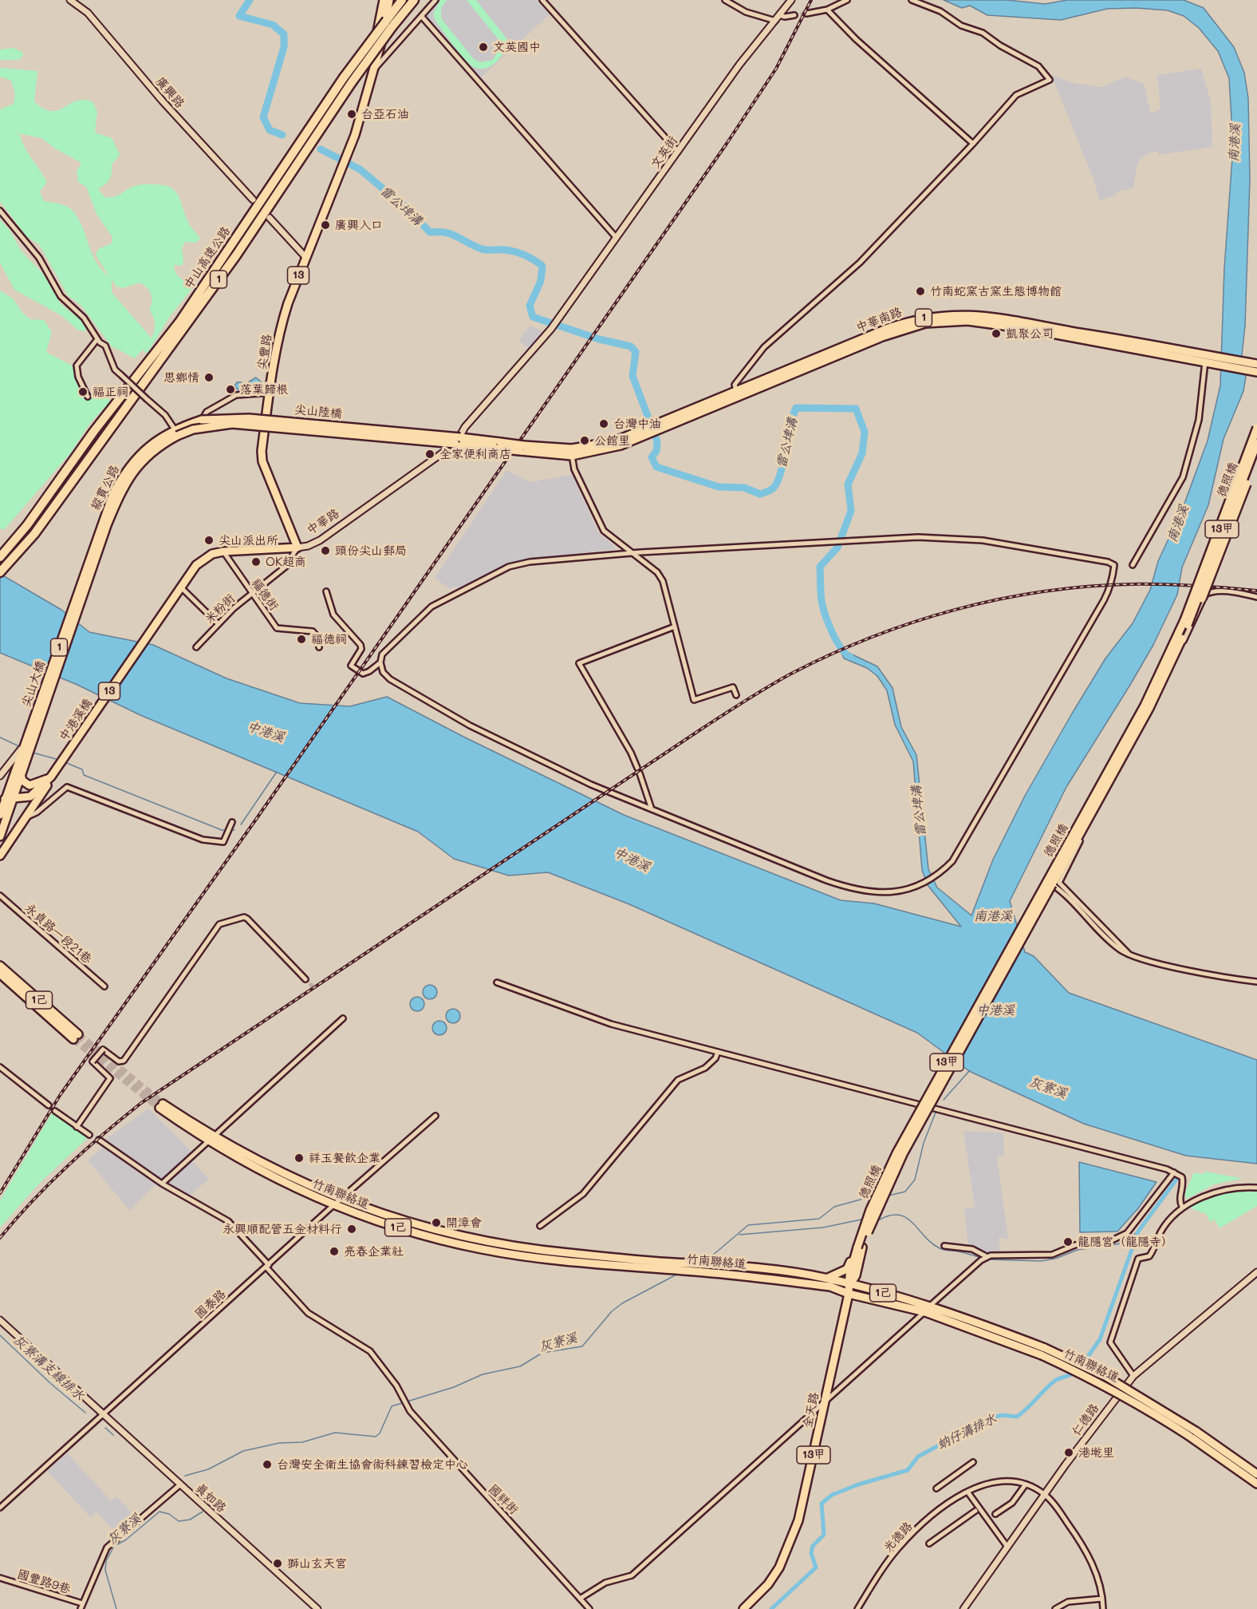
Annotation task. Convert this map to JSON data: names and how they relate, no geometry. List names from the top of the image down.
{
  "streets": {
    "highway": ["中山高速公路", "1"],
    "main road": [
      "13",
      "中華南路",
      "尖豐路",
      "尖山陸橋",
      "德照橋",
      "縱貫公路",
      "中華路",
      "13甲",
      "尖山大橋",
      "中港溪橋",
      "1己",
      "竹南聯絡道",
      "全天路"
    ],
    "street": [
      "廣興路",
      "文英街",
      "福德街",
      "米粉街",
      "永貞路一段21巷",
      "國泰路",
      "仁德路",
      "真如路",
      "國祥街",
      "光德路",
      "國豐路9巷"
    ]
  },
  "crossings": [
    ["文英街", "1"],
    ["文英街", "尖山陸橋"],
    ["文英街", "中華路"],
    ["13", "1"],
    ["13", "尖豐路"],
    ["13", "中港溪橋"],
    ["1", "中華南路"],
    ["1", "尖山陸橋"],
    ["1", "中華路"],
    ["1", "尖山大橋"],
    ["尖豐路", "中華路"],
    ["尖豐路", "米粉街"],
    ["尖山陸橋", "縱貫公路"],
    ["尖山陸橋", "中華路"],
    ["德照橋", "13甲"],
    ["縱貫公路", "尖山大橋"],
    ["中華路", "福德街"],
    ["中華路", "米粉街"],
    ["中華路", "中港溪橋"],
    ["13甲", "竹南聯絡道"],
    ["13甲", "全天路"],
    ["福德街", "米粉街"],
    ["竹南聯絡道", "國泰路"],
    ["竹南聯絡道", "全天路"],
    ["國泰路", "真如路"],
    ["國泰路", "國祥街"],
    ["仁德路", "光德路"]
  ],
  "water": [
    "南港溪",
    "雷公埤溝",
    "中港溪",
    "灰寮溪",
    "灰寮溝支線排水",
    "蚋仔溝排水"
  ],
  "places": [
    "文英國中",
    "台亞石油",
    "廣興入口",
    "竹南蛇窯古窯生態博物館",
    "凱聚公司",
    "思鄉情",
    "落葉歸根",
    "福正祠",
    "台灣中油",
    "公館里",
    "全家便利商店",
    "尖山派出所",
    "頭份尖山郵局",
    "OK超商",
    "福德祠",
    "祥玉餐飲企業",
    "開漳會",
    "永興順配管五金材料行",
    "龍隱宮（龍隱寺）",
    "亮春企業社",
    "港墘里",
    "台灣安全衛生協會術科練習檢定中心",
    "獅山玄天宮"
  ]
}
